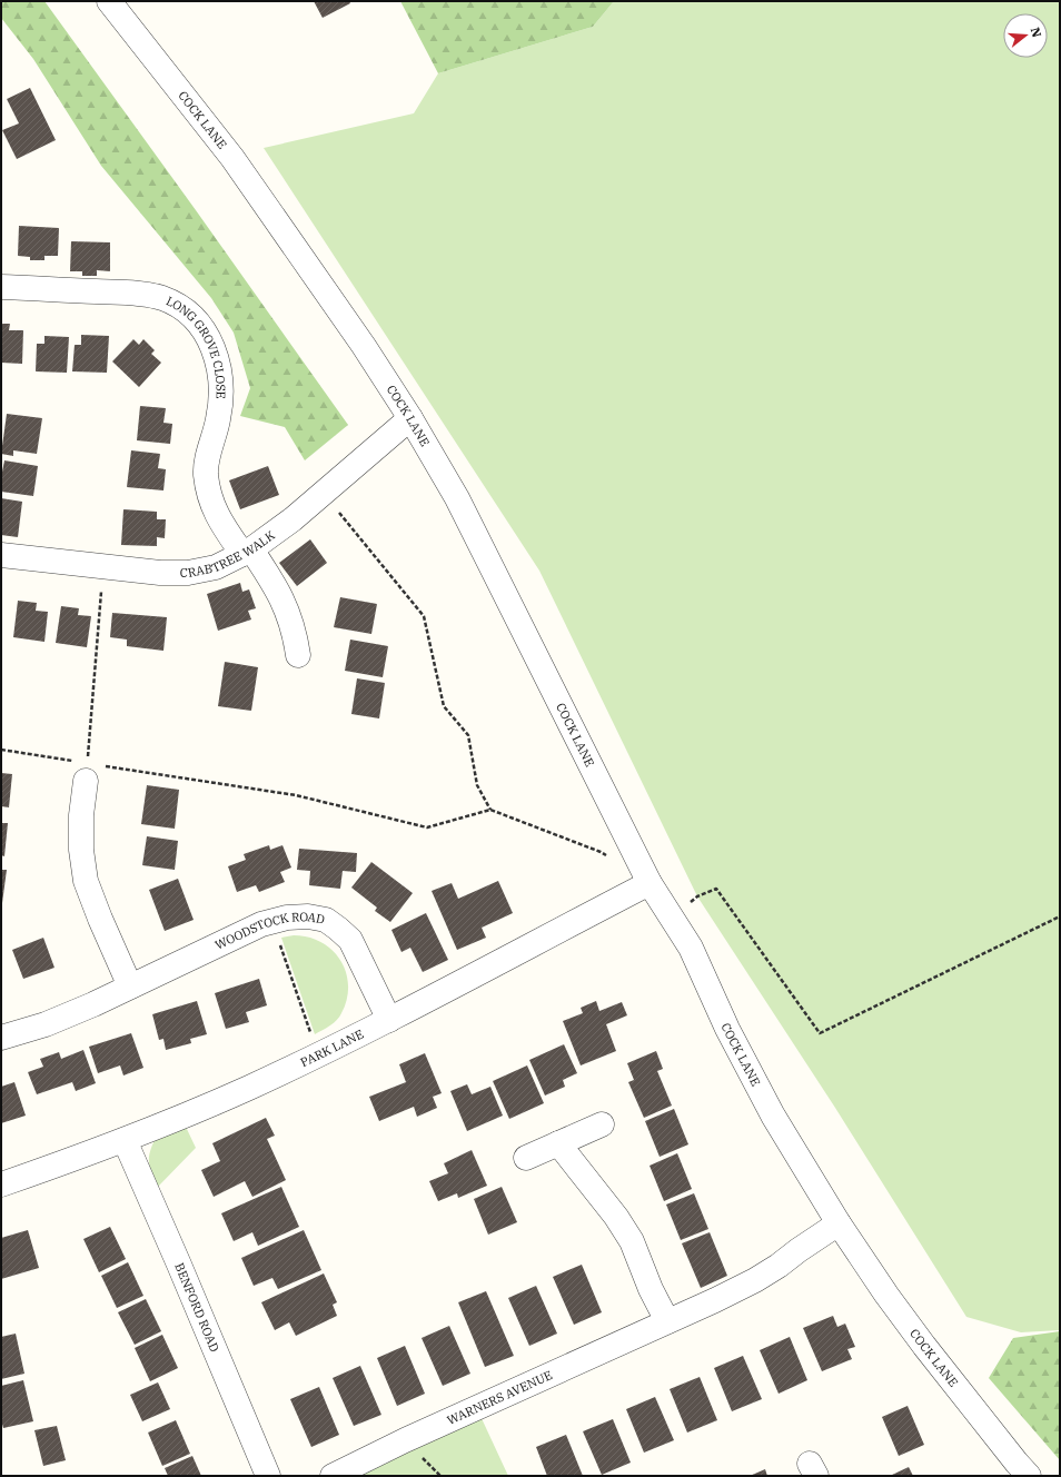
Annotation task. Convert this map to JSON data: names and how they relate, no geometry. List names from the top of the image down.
{
  "streets": {
    "street": [
      "COCK LANE",
      "LONG GROVE CLOSE",
      "CRABTREE WALK",
      "WOODSTOCK ROAD",
      "PARK LANE",
      "BENFORD ROAD",
      "WARNERS AVENUE"
    ]
  },
  "crossings": [
    ["COCK LANE", "CRABTREE WALK"],
    ["COCK LANE", "PARK LANE"],
    ["COCK LANE", "WARNERS AVENUE"],
    ["LONG GROVE CLOSE", "CRABTREE WALK"],
    ["WOODSTOCK ROAD", "PARK LANE"],
    ["PARK LANE", "BENFORD ROAD"]
  ],
  "north": "right"
}
